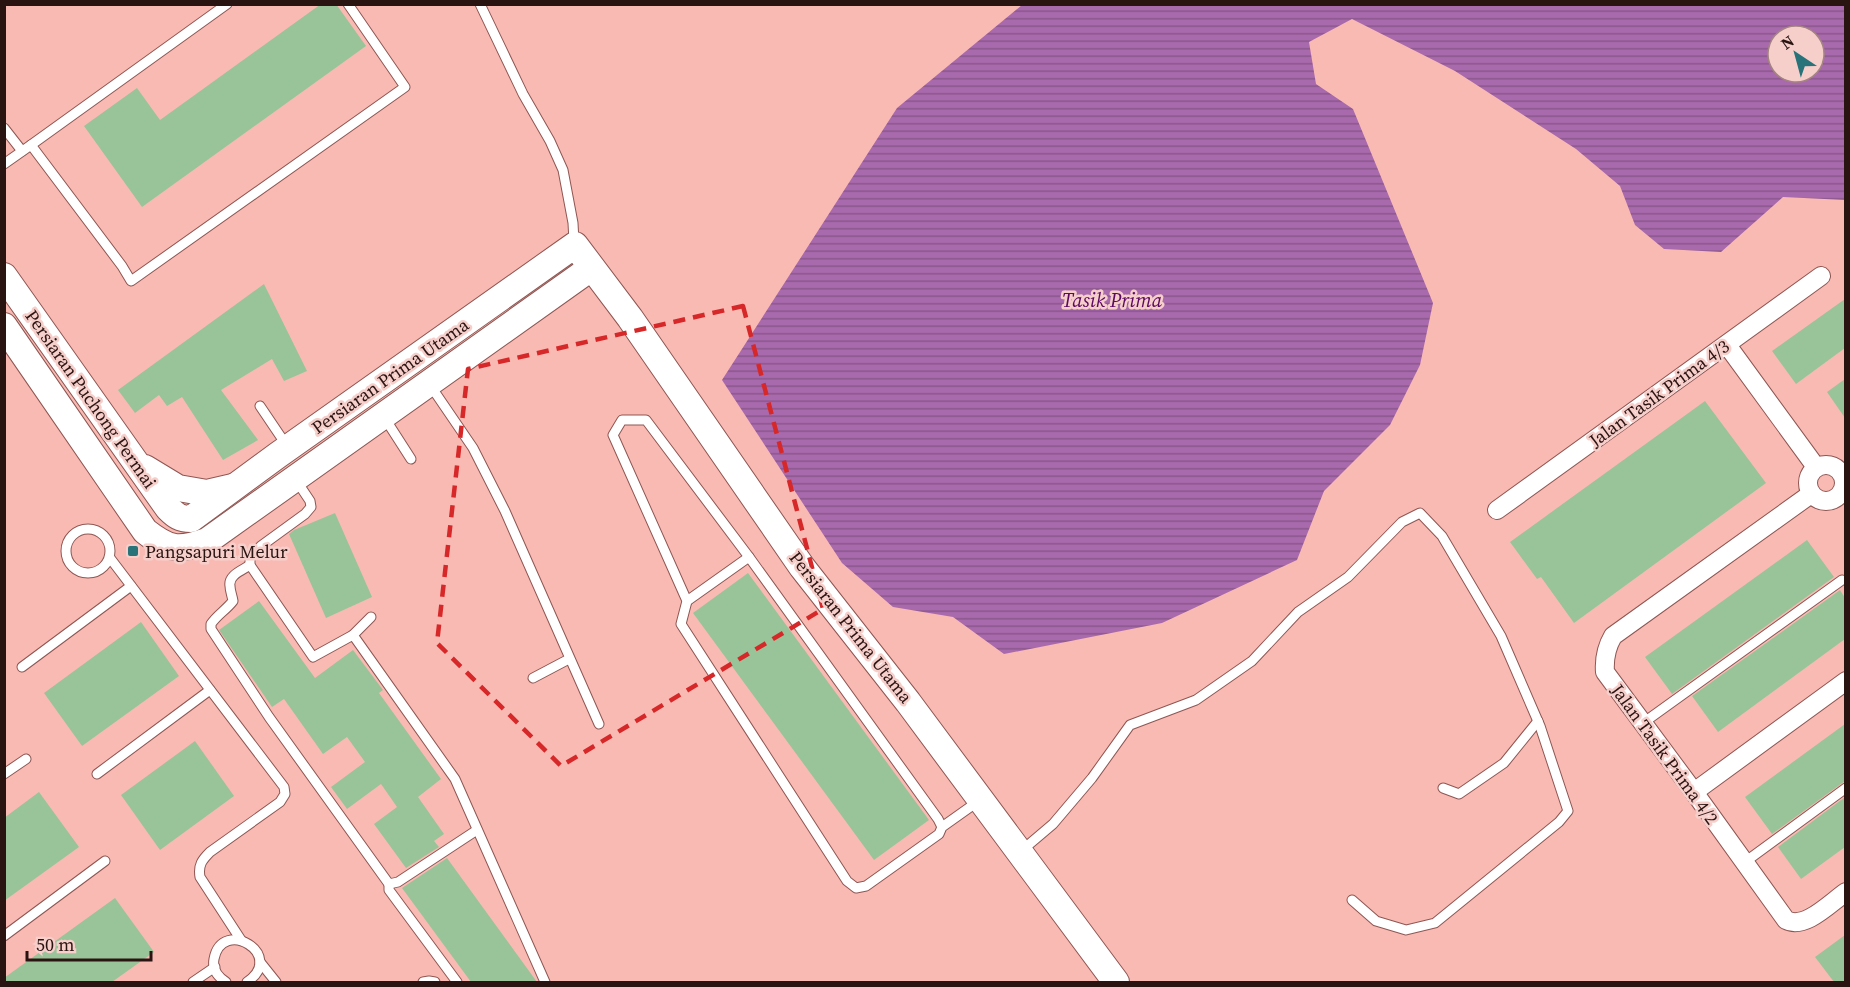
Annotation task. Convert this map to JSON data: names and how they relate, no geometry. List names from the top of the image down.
{
  "streets": {
    "main road": ["Persiaran Prima Utama", "Persiaran Puchong Permai"],
    "street": ["Jalan Tasik Prima 4/3", "Jalan Tasik Prima 4/2"]
  },
  "crossings": [
    ["Persiaran Prima Utama", "Persiaran Puchong Permai"]
  ],
  "water": ["Tasik Prima"],
  "places": {
    "transit": ["Pangsapuri Melur"]
  },
  "scale_bar": "50 m",
  "north": "top left"
}
